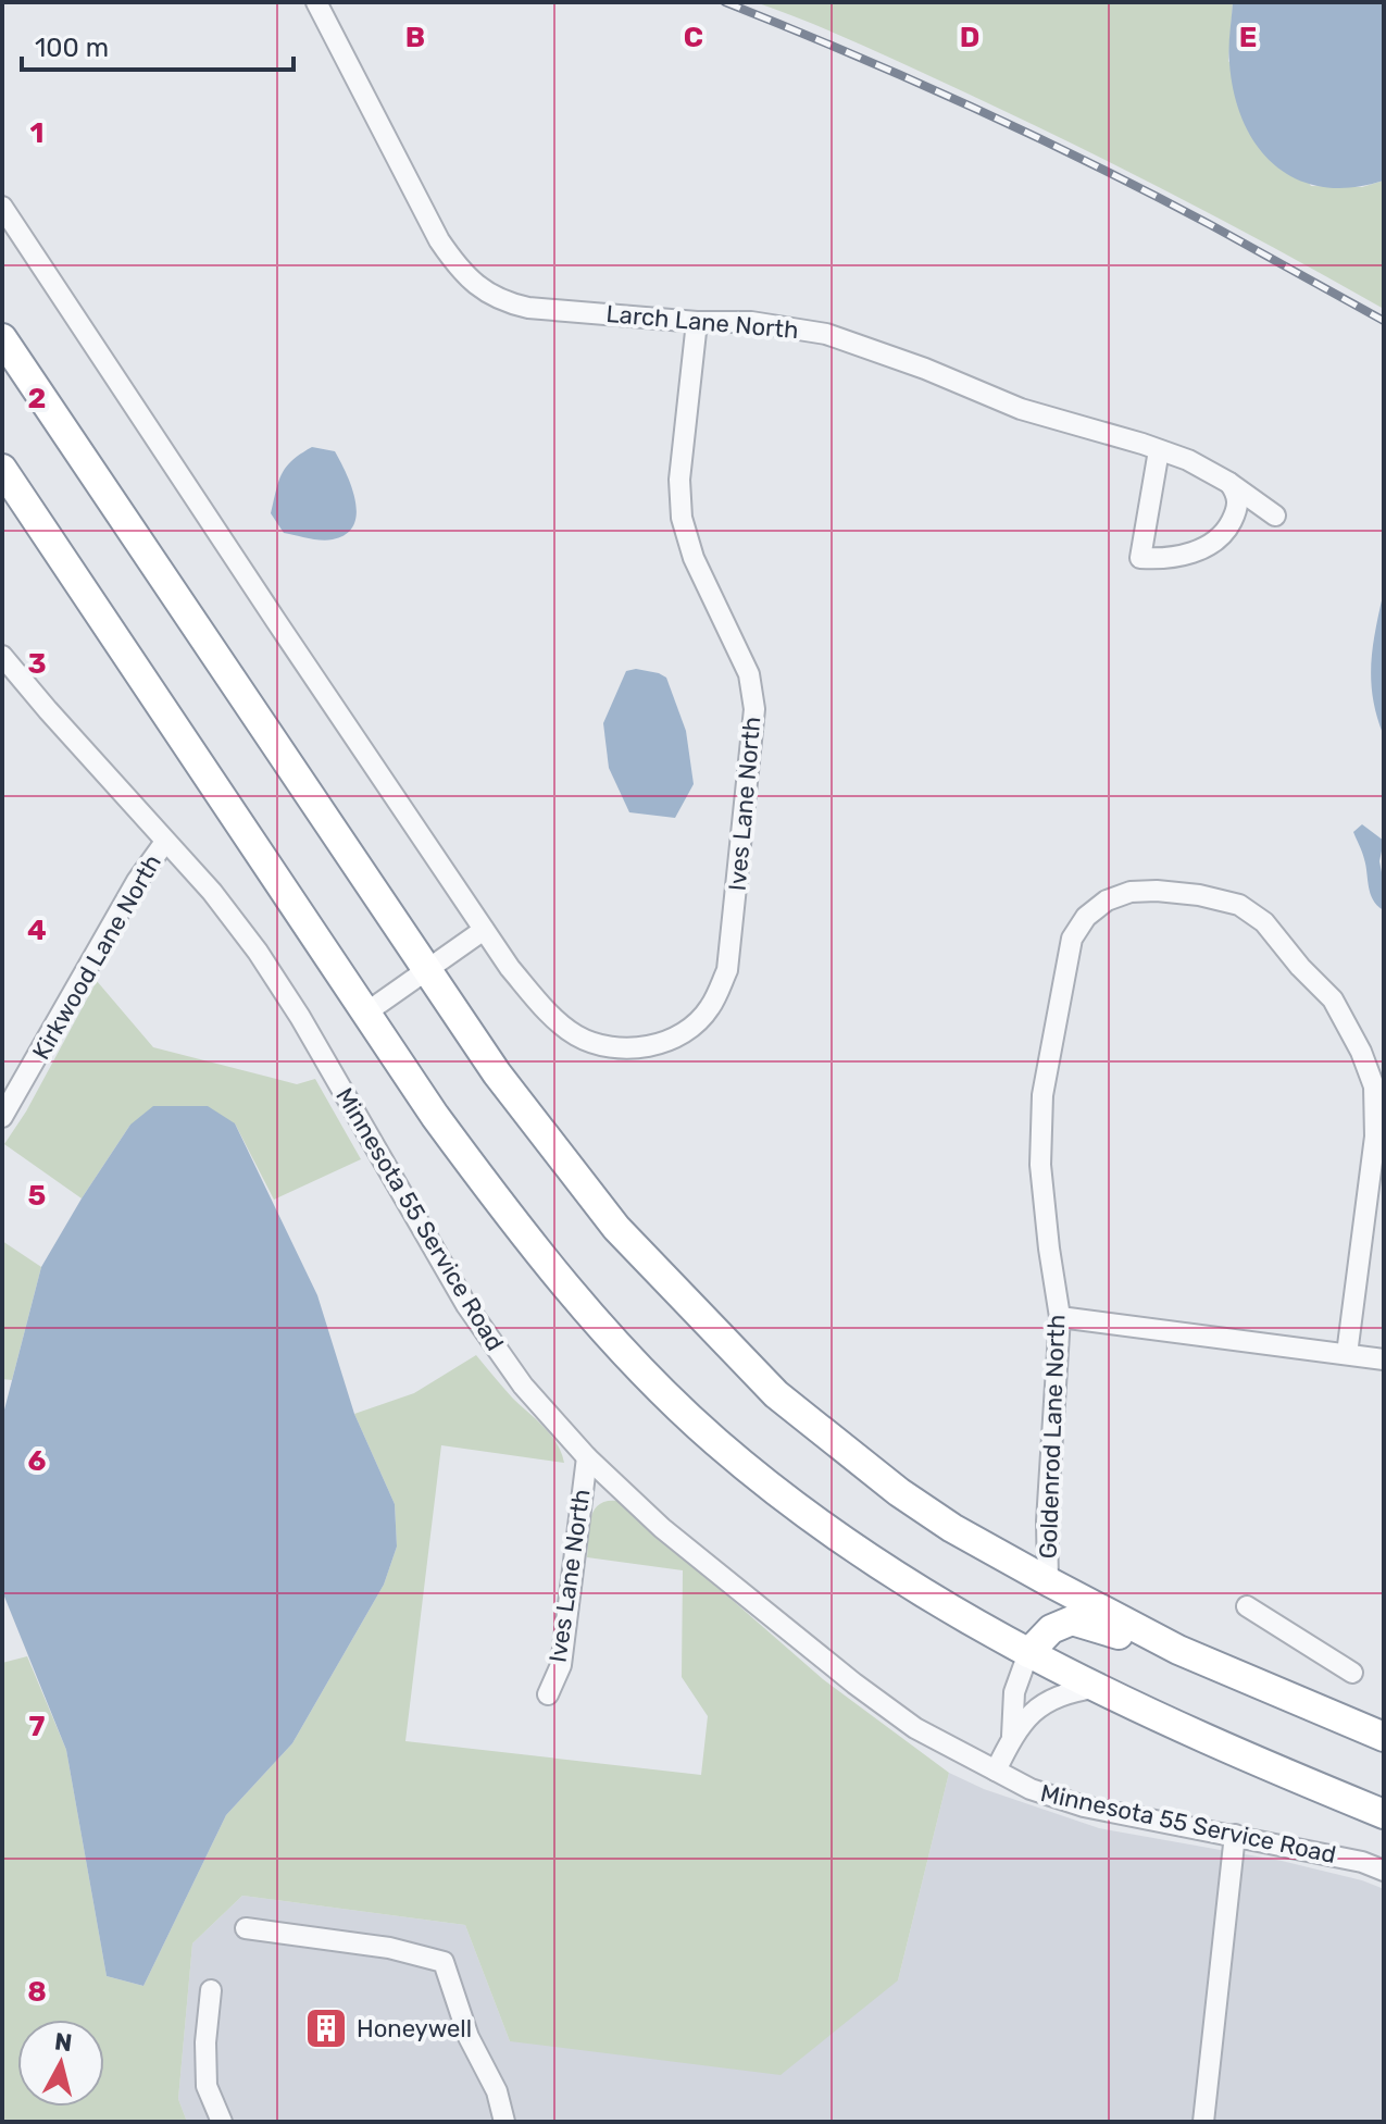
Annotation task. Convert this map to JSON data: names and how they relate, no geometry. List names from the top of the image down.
{
  "streets": {
    "street": [
      "Larch Lane North",
      "Ives Lane North",
      "Kirkwood Lane North",
      "Minnesota 55 Service Road",
      "Goldenrod Lane North"
    ]
  },
  "crossings": [
    ["Larch Lane North", "Ives Lane North"],
    ["Ives Lane North", "Minnesota 55 Service Road"],
    ["Kirkwood Lane North", "Minnesota 55 Service Road"]
  ],
  "places": {
    "building": ["Honeywell"]
  },
  "scale_bar": "100 m",
  "north": "top",
  "grid": {
    "columns": [
      "B",
      "C",
      "D",
      "E"
    ],
    "rows": [
      "1",
      "2",
      "3",
      "4",
      "5",
      "6",
      "7",
      "8"
    ]
  }
}
